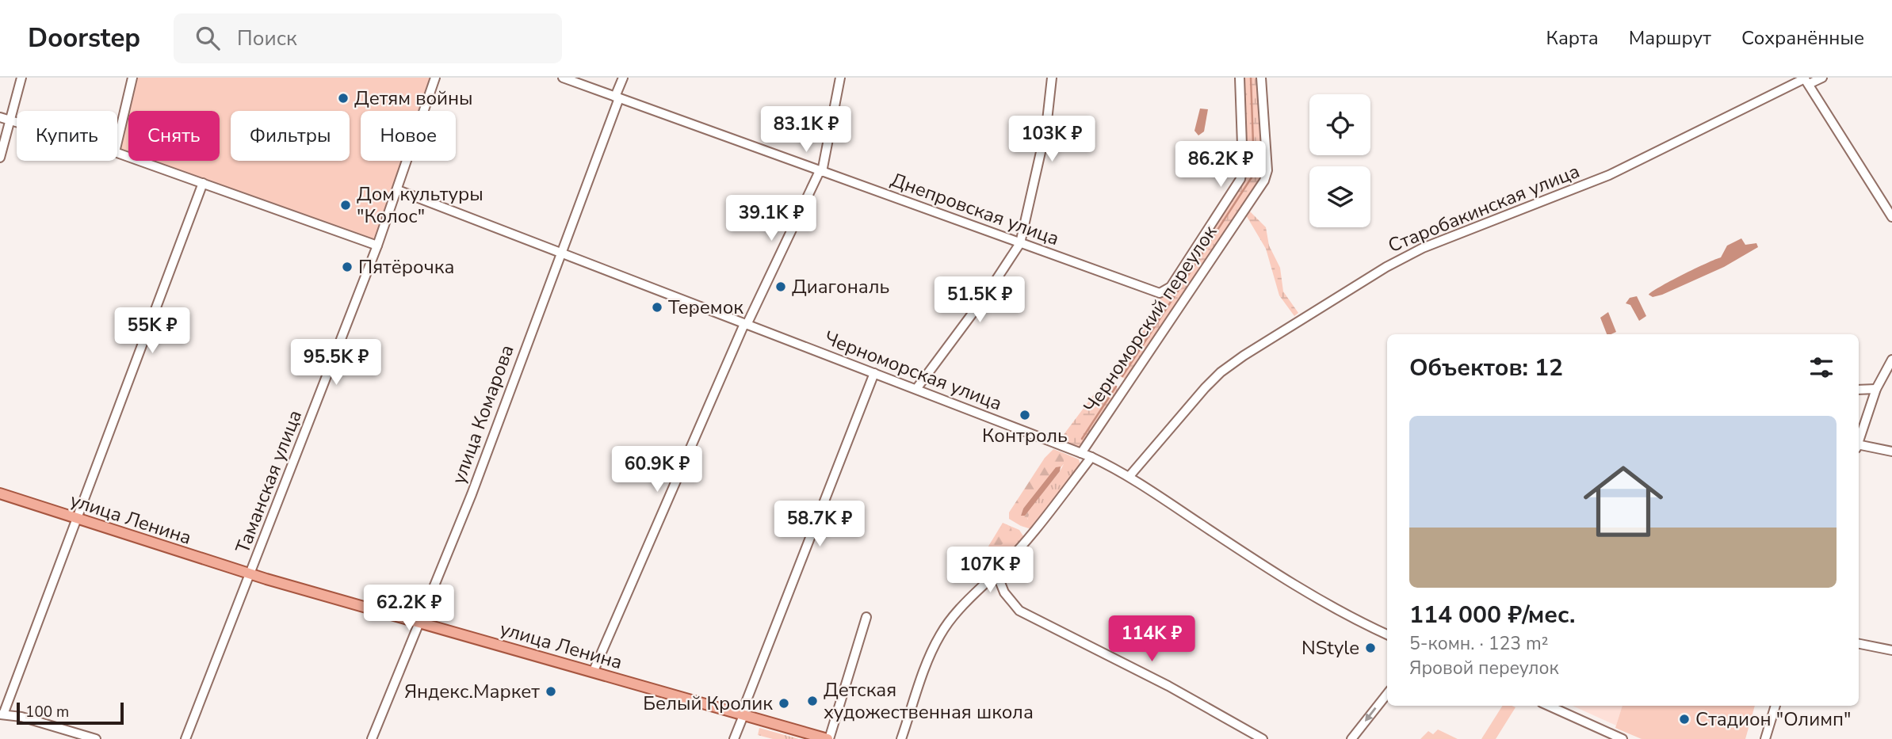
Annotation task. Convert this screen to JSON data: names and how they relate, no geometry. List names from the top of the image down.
{
  "streets": {
    "main road": ["улица Ленина"],
    "street": [
      "Старобакинская улица",
      "Днепровская улица",
      "Черноморский переулок",
      "Черноморская улица",
      "улица Комарова",
      "Таманская улица"
    ]
  },
  "crossings": [
    ["Старобакинская улица", "Черноморская улица"],
    ["Днепровская улица", "улица Комарова"],
    ["Черноморский переулок", "Черноморская улица"],
    ["Черноморская улица", "улица Комарова"],
    ["Черноморская улица", "Таманская улица"],
    ["улица Комарова", "улица Ленина"],
    ["Таманская улица", "улица Ленина"]
  ],
  "places": [
    "Детям войны",
    "Дом культуры \"Колос\"",
    "Пятёрочка",
    "Диагональ",
    "Теремок",
    "Контроль",
    "NStyle",
    "Яндекс.Маркет",
    "Детская художественная школа",
    "Белый Кролик",
    "Стадион \"Олимп\""
  ],
  "scale_bar": "100 m",
  "page": {
    "header": "Doorstep",
    "search": "Поиск",
    "nav": ["Карта", "Маршрут", "Сохранённые"],
    "price": [
      "83.1K ₽",
      "103K ₽",
      "86.2K ₽",
      "39.1K ₽",
      "51.5K ₽",
      "55K ₽",
      "95.5K ₽",
      "60.9K ₽",
      "58.7K ₽",
      "107K ₽",
      "62.2K ₽",
      "114K ₽"
    ],
    "chip": [
      "Купить",
      "Снять",
      "Фильтры",
      "Новое"
    ],
    "heading": "Объектов: 12",
    "list": [
      {
        "name": "114 000 ₽/мес.",
        "note": "5-комн. · 123 m² · Яровой переулок"
      }
    ],
    "scale": "100 m"
  }
}
